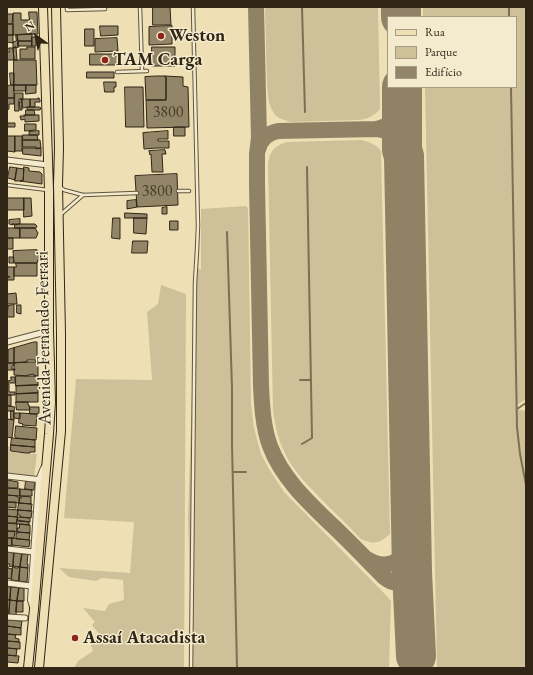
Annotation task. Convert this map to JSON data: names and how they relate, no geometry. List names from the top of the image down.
{
  "streets": {
    "main road": ["Avenida Fernando Ferrari"]
  },
  "places": ["Weston", "TAM Carga", "Assaí Atacadista"],
  "house_numbers": ["3800", "3800"],
  "legend": ["Rua", "Parque", "Edifício"],
  "north": "top left"
}
